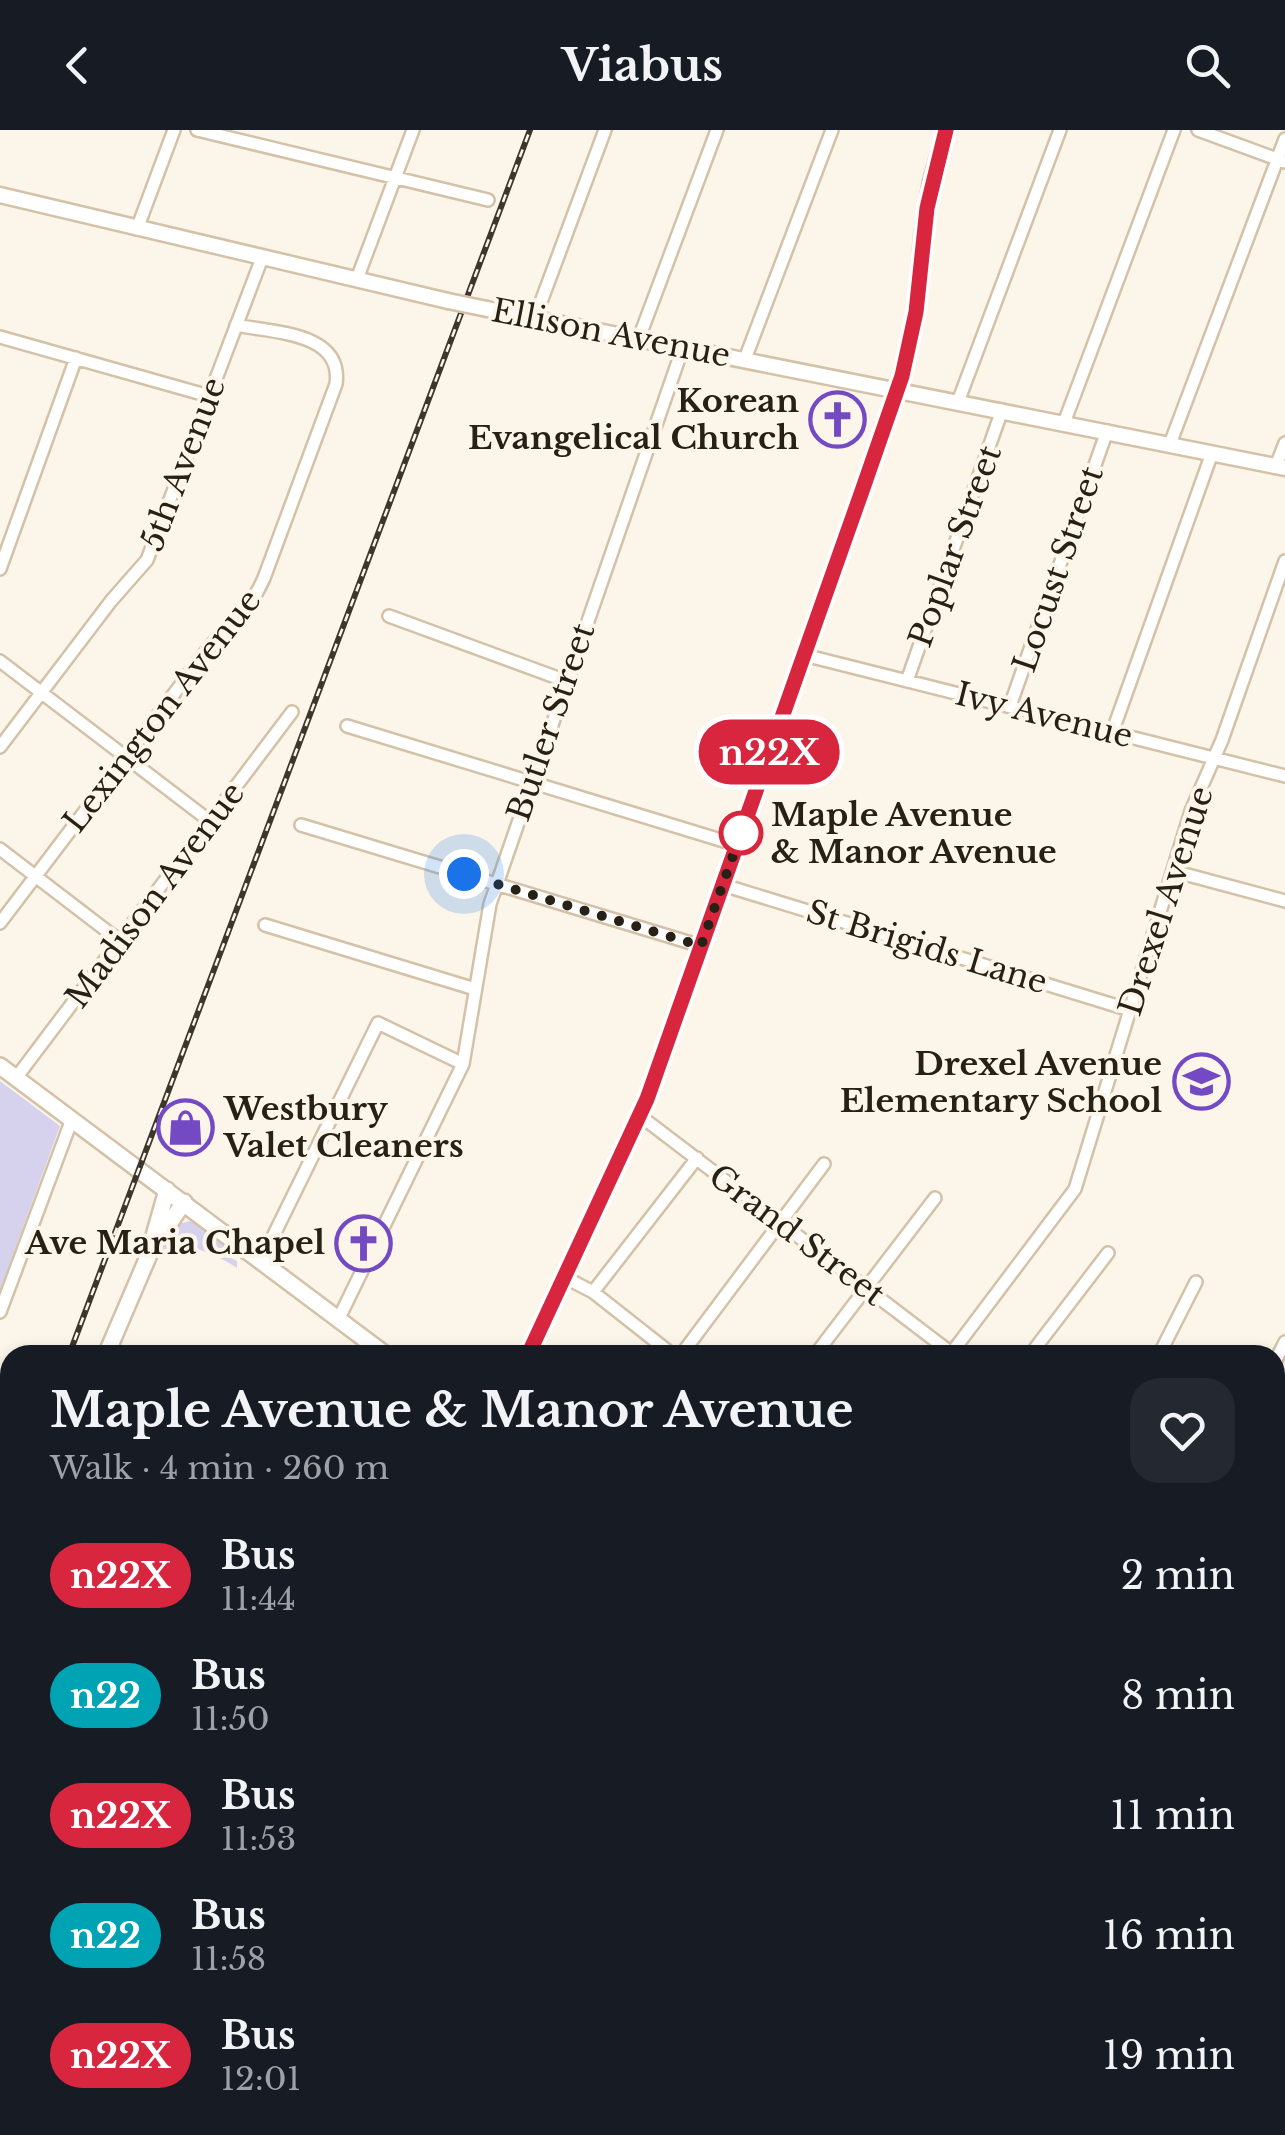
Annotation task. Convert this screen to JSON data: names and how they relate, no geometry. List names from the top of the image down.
{
  "streets": {
    "street": [
      "Ellison Avenue",
      "5th Avenue",
      "Poplar Street",
      "Locust Street",
      "Lexington Avenue",
      "Ivy Avenue",
      "Butler Street",
      "Madison Avenue",
      "Drexel Avenue",
      "St Brigids Lane",
      "Grand Street"
    ]
  },
  "crossings": [
    ["Ellison Avenue", "5th Avenue"],
    ["Ellison Avenue", "Poplar Street"],
    ["Ellison Avenue", "Locust Street"],
    ["Ellison Avenue", "Butler Street"],
    ["5th Avenue", "Lexington Avenue"],
    ["Poplar Street", "Ivy Avenue"],
    ["Locust Street", "Ivy Avenue"],
    ["Ivy Avenue", "Drexel Avenue"],
    ["Drexel Avenue", "St Brigids Lane"]
  ],
  "places": {
    "church": ["Korean Evangelical Church", "Ave Maria Chapel"],
    "other": ["Maple Avenue & Manor Avenue"],
    "school or university": ["Drexel Avenue Elementary School"],
    "shop": ["Westbury Valet Cleaners"]
  },
  "lines": ["bus line n22X"],
  "page": {
    "header": "Viabus",
    "on_map": "n22X",
    "heading": ["Maple Avenue & Manor Avenue", "Walk · 4 min · 260 m"],
    "list": [
      {
        "mark": "n22X",
        "name": "Bus",
        "note": "11:44",
        "value": "2 min"
      },
      {
        "mark": "n22",
        "name": "Bus",
        "note": "11:50",
        "value": "8 min"
      },
      {
        "mark": "n22X",
        "name": "Bus",
        "note": "11:53",
        "value": "11 min"
      },
      {
        "mark": "n22",
        "name": "Bus",
        "note": "11:58",
        "value": "16 min"
      },
      {
        "mark": "n22X",
        "name": "Bus",
        "note": "12:01",
        "value": "19 min"
      }
    ]
  }
}
